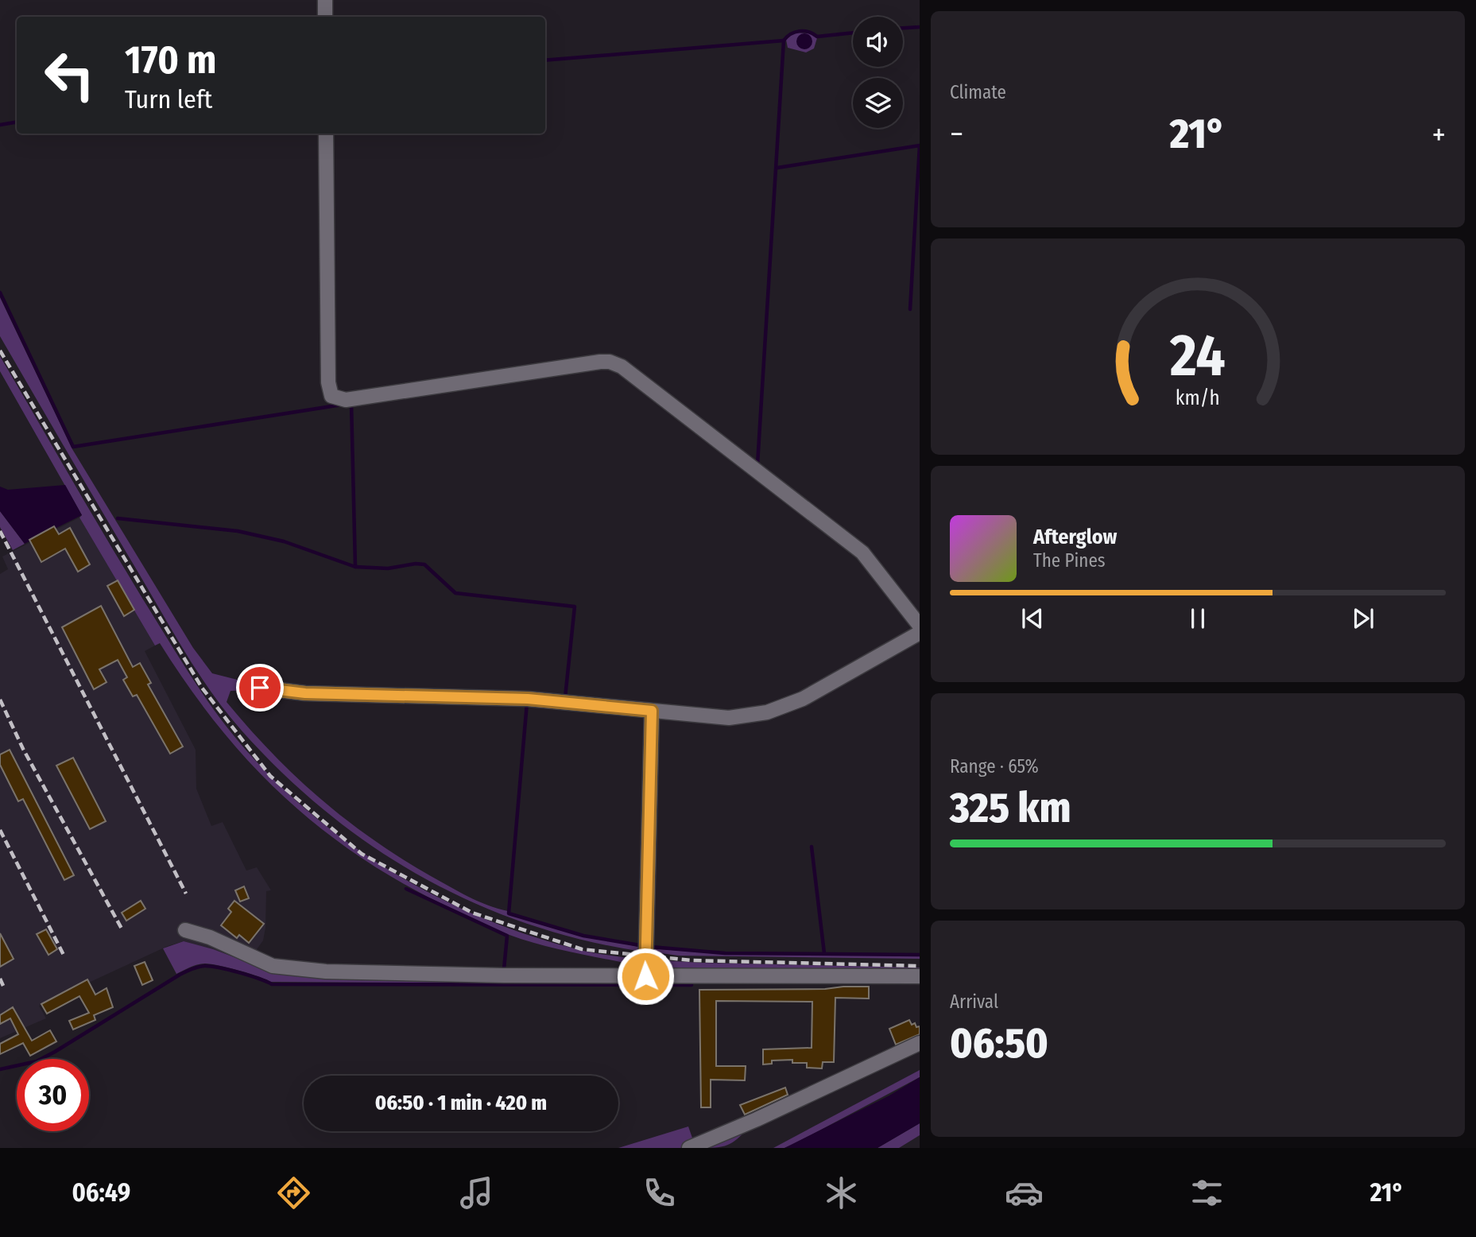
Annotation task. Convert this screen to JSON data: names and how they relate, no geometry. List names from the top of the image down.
{
  "page": {
    "tile": [
      "Climate",
      ["Range · 65%", "325 km"],
      ["Arrival", "06:50"]
    ],
    "turn": ["170 m", "Turn left"],
    "heat": ["−", "21°", "+"],
    "song": ["Afterglow", "The Pines"],
    "limit": "30",
    "trip": "06:50 · 1 min · 420 m",
    "tabs": ["06:49", "21°"],
    "gauge": ["24", "km/h"]
  }
}
